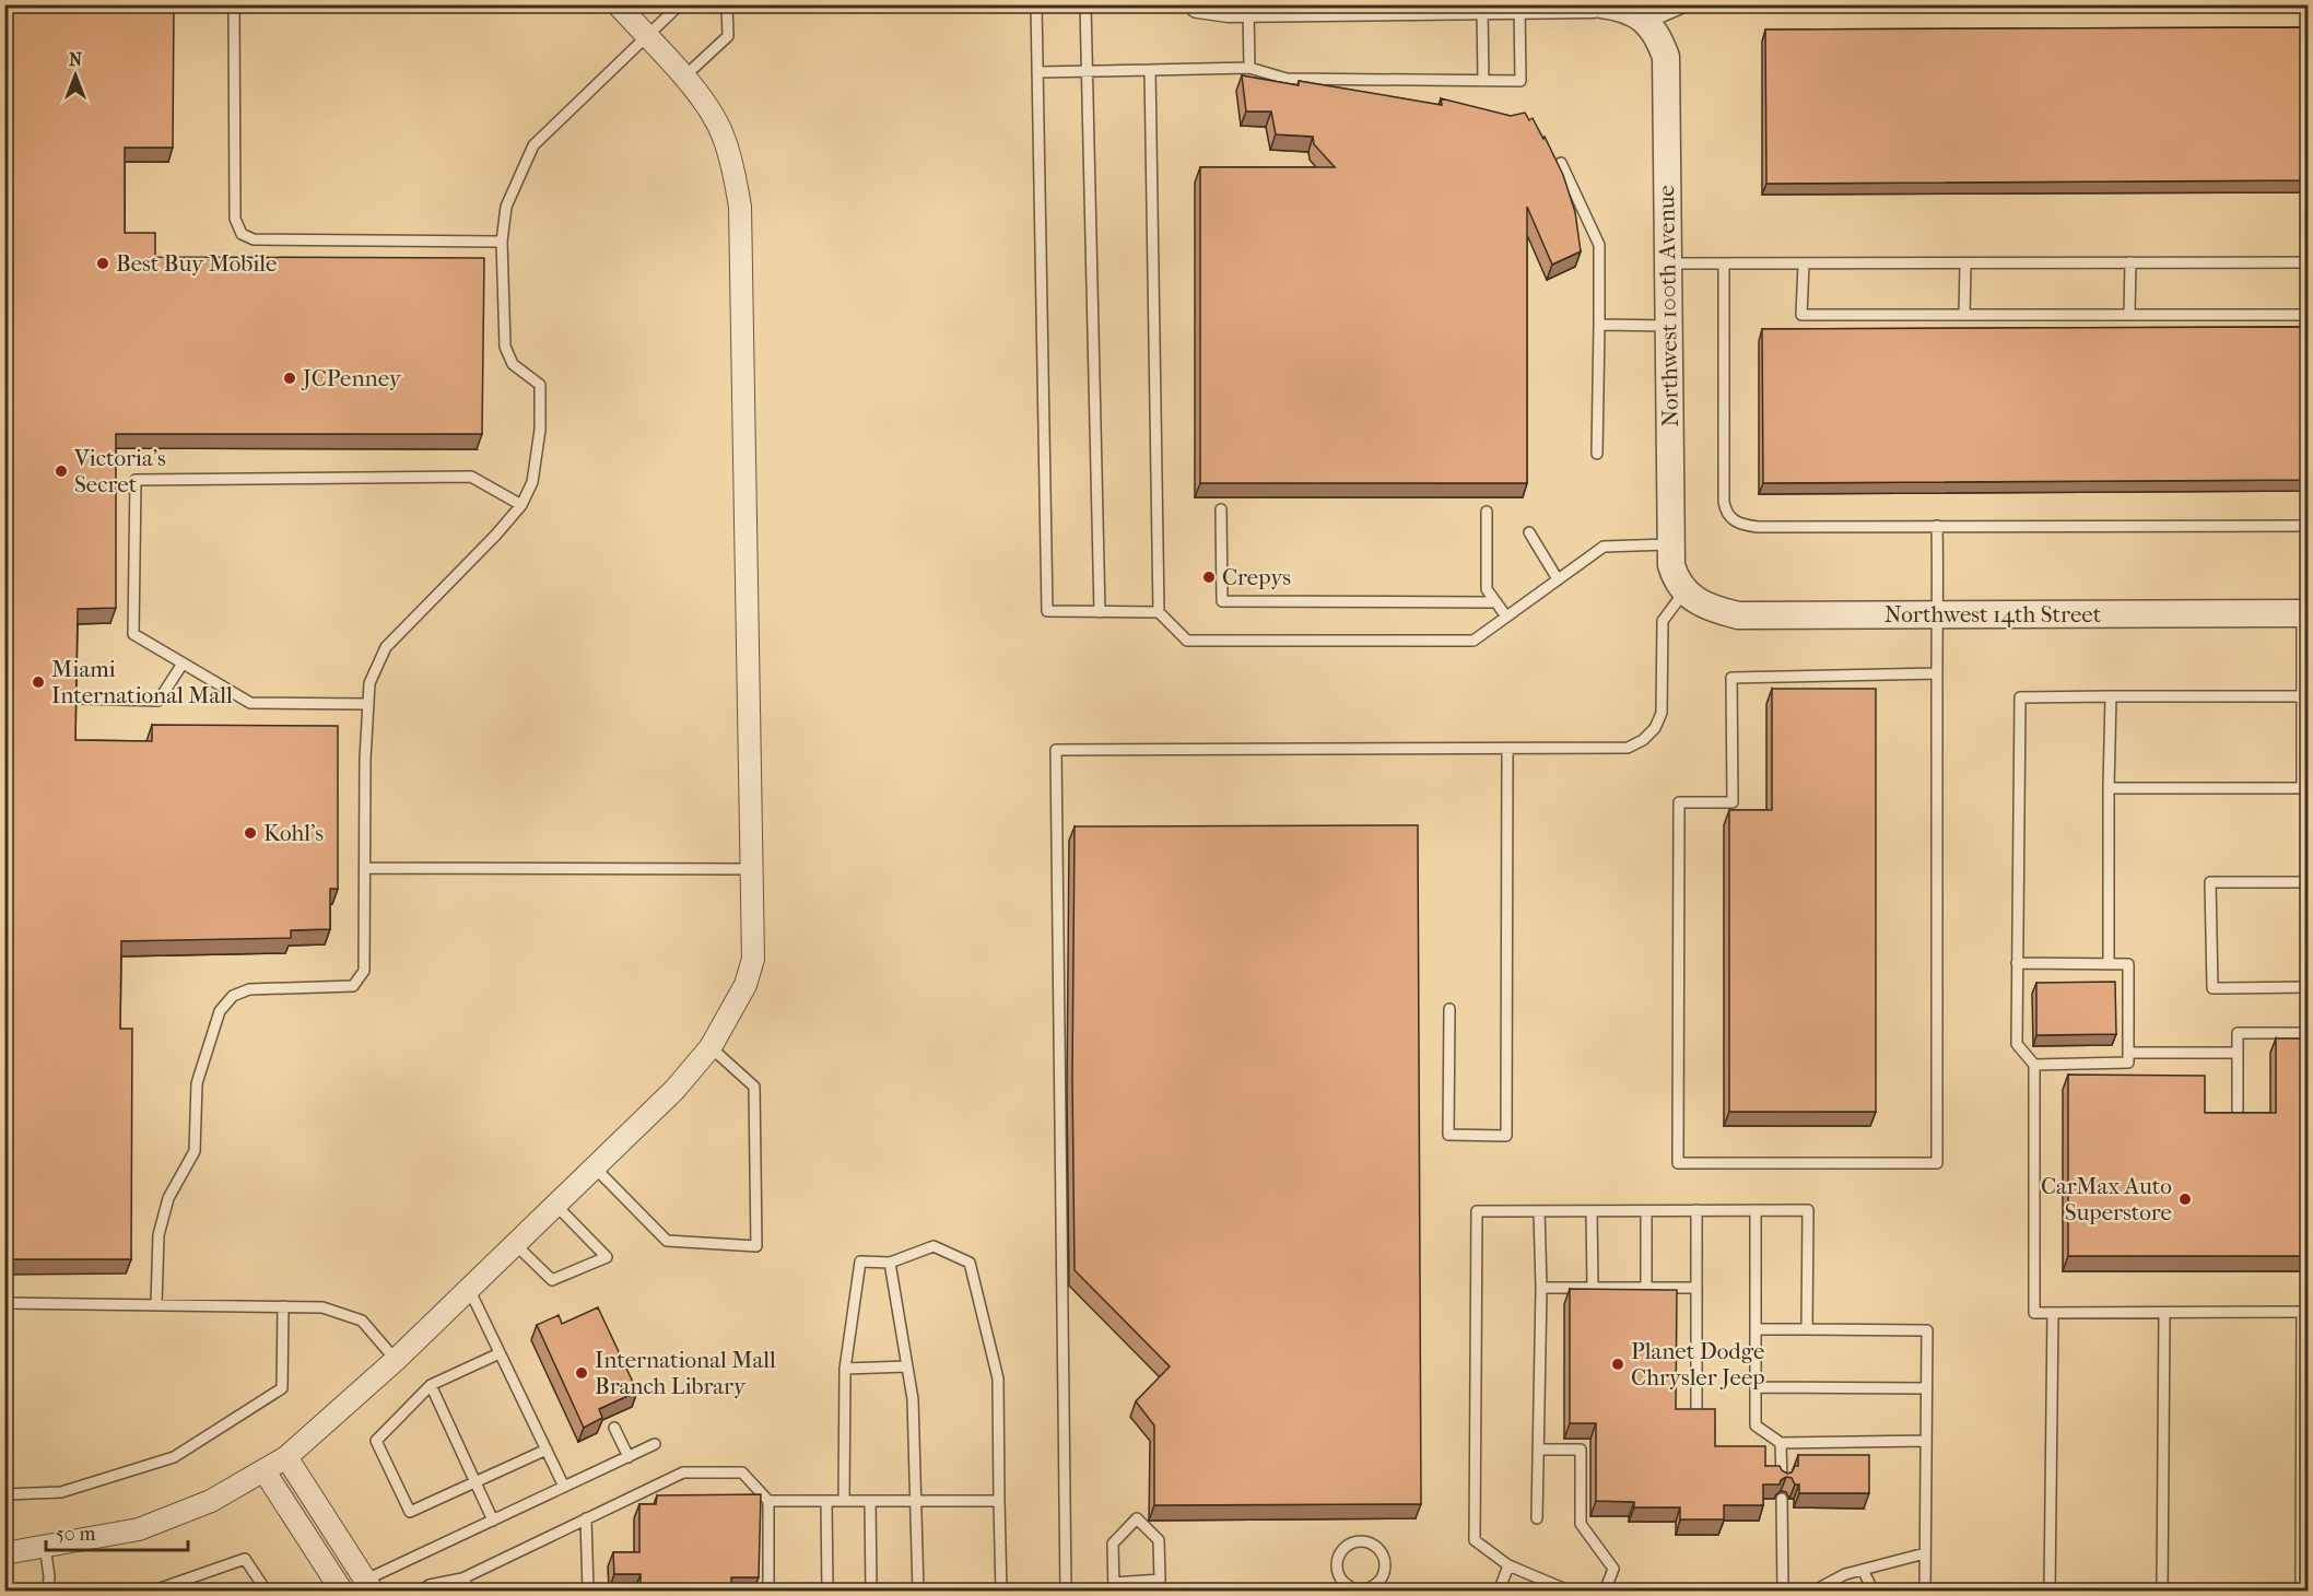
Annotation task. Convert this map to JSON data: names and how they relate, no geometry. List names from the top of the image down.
{
  "streets": {
    "street": ["Northwest 100th Avenue", "Northwest 14th Street"]
  },
  "crossings": [
    ["Northwest 100th Avenue", "Northwest 14th Street"]
  ],
  "places": [
    "Best Buy Mobile",
    "JCPenney",
    "Victoria's Secret",
    "Crepys",
    "Miami International Mall",
    "Kohl's",
    "CarMax Auto Superstore",
    "Planet Dodge Chrysler Jeep",
    "International Mall Branch Library"
  ],
  "scale_bar": "50 m",
  "north": "top"
}
